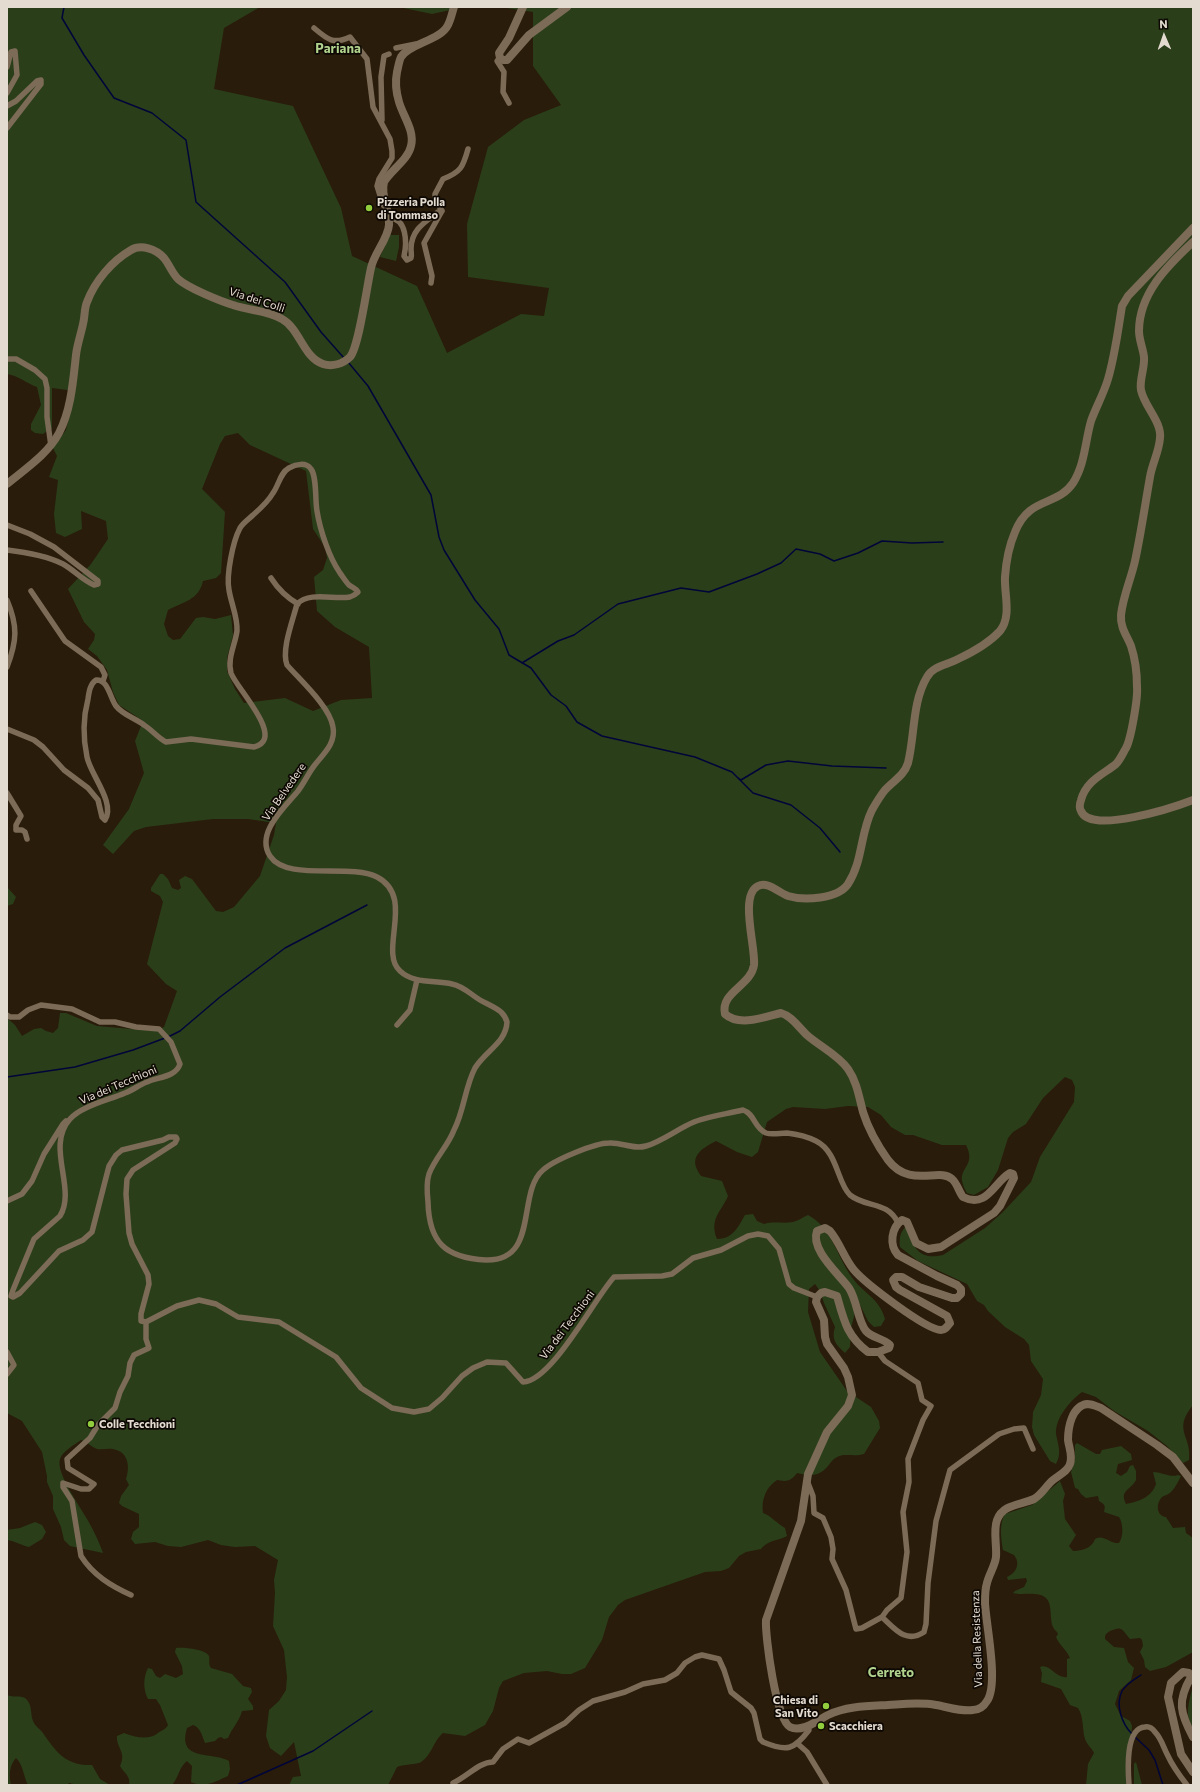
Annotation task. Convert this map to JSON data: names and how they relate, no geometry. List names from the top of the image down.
{
  "streets": {
    "street": [
      "Via dei Colli",
      "Via Belvedere",
      "Via dei Tecchioni",
      "Via della Resistenza"
    ]
  },
  "crossings": [
    ["Via dei Tecchioni", "Via della Resistenza"]
  ],
  "districts": ["Pariana", "Cerreto"],
  "places": [
    "Pizzeria Polla di Tommaso",
    "Colle Tecchioni",
    "Chiesa di San Vito",
    "Scacchiera"
  ],
  "north": "top"
}
